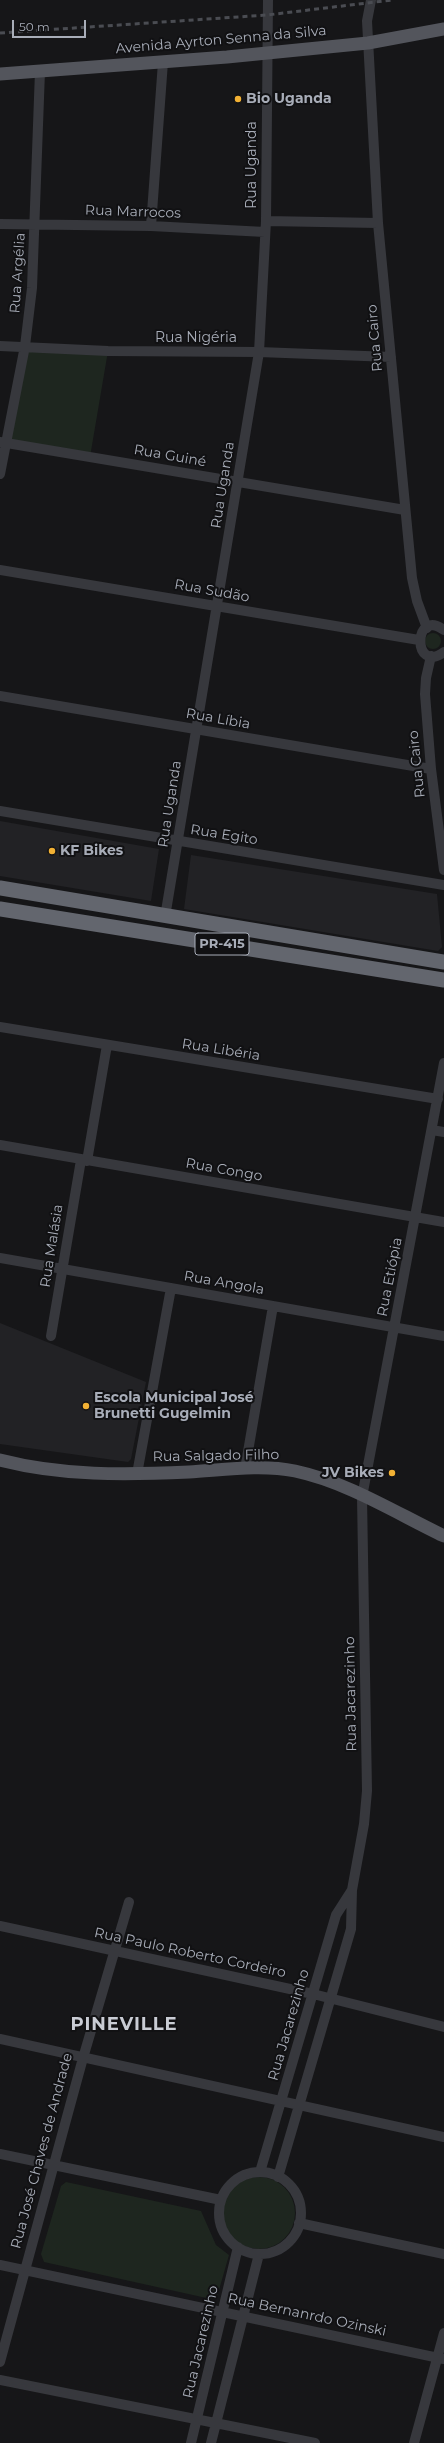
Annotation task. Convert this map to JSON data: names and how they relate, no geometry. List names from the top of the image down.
{
  "streets": {
    "highway": ["PR-415"],
    "main road": ["Avenida Ayrton Senna da Silva", "Rua Salgado Filho"],
    "street": [
      "Rua Uganda",
      "Rua Marrocos",
      "Rua Argélia",
      "Rua Nigéria",
      "Rua Cairo",
      "Rua Guiné",
      "Rua Sudão",
      "Rua Líbia",
      "Rua Egito",
      "Rua Libéria",
      "Rua Congo",
      "Rua Malásia",
      "Rua Etiópia",
      "Rua Angola",
      "Rua Jacarezinho",
      "Rua Paulo Roberto Cordeiro",
      "Rua José Chaves de Andrade",
      "Rua Bernanrdo Ozinski"
    ]
  },
  "crossings": [
    ["Avenida Ayrton Senna da Silva", "Rua Uganda"],
    ["Avenida Ayrton Senna da Silva", "Rua Argélia"],
    ["Avenida Ayrton Senna da Silva", "Rua Cairo"],
    ["Rua Uganda", "Rua Marrocos"],
    ["Rua Uganda", "Rua Nigéria"],
    ["Rua Uganda", "Rua Guiné"],
    ["Rua Uganda", "Rua Sudão"],
    ["Rua Uganda", "Rua Líbia"],
    ["Rua Uganda", "Rua Egito"],
    ["Rua Uganda", "PR-415"],
    ["Rua Marrocos", "Rua Argélia"],
    ["Rua Argélia", "Rua Nigéria"],
    ["Rua Argélia", "Rua Guiné"],
    ["Rua Nigéria", "Rua Cairo"],
    ["Rua Cairo", "Rua Guiné"],
    ["Rua Cairo", "Rua Líbia"],
    ["Rua Libéria", "Rua Malásia"],
    ["Rua Libéria", "Rua Etiópia"],
    ["Rua Congo", "Rua Malásia"],
    ["Rua Congo", "Rua Etiópia"],
    ["Rua Malásia", "Rua Angola"],
    ["Rua Etiópia", "Rua Angola"],
    ["Rua Etiópia", "Rua Salgado Filho"],
    ["Rua Etiópia", "Rua Jacarezinho"],
    ["Rua Salgado Filho", "Rua Jacarezinho"],
    ["Rua Jacarezinho", "Rua Paulo Roberto Cordeiro"],
    ["Rua Jacarezinho", "Rua Bernanrdo Ozinski"],
    ["Rua Paulo Roberto Cordeiro", "Rua José Chaves de Andrade"],
    ["Rua José Chaves de Andrade", "Rua Bernanrdo Ozinski"]
  ],
  "districts": ["PINEVILLE"],
  "places": [
    "Bio Uganda",
    "KF Bikes",
    "Escola Municipal José Brunetti Gugelmin",
    "JV Bikes"
  ],
  "scale_bar": "50 m"
}
